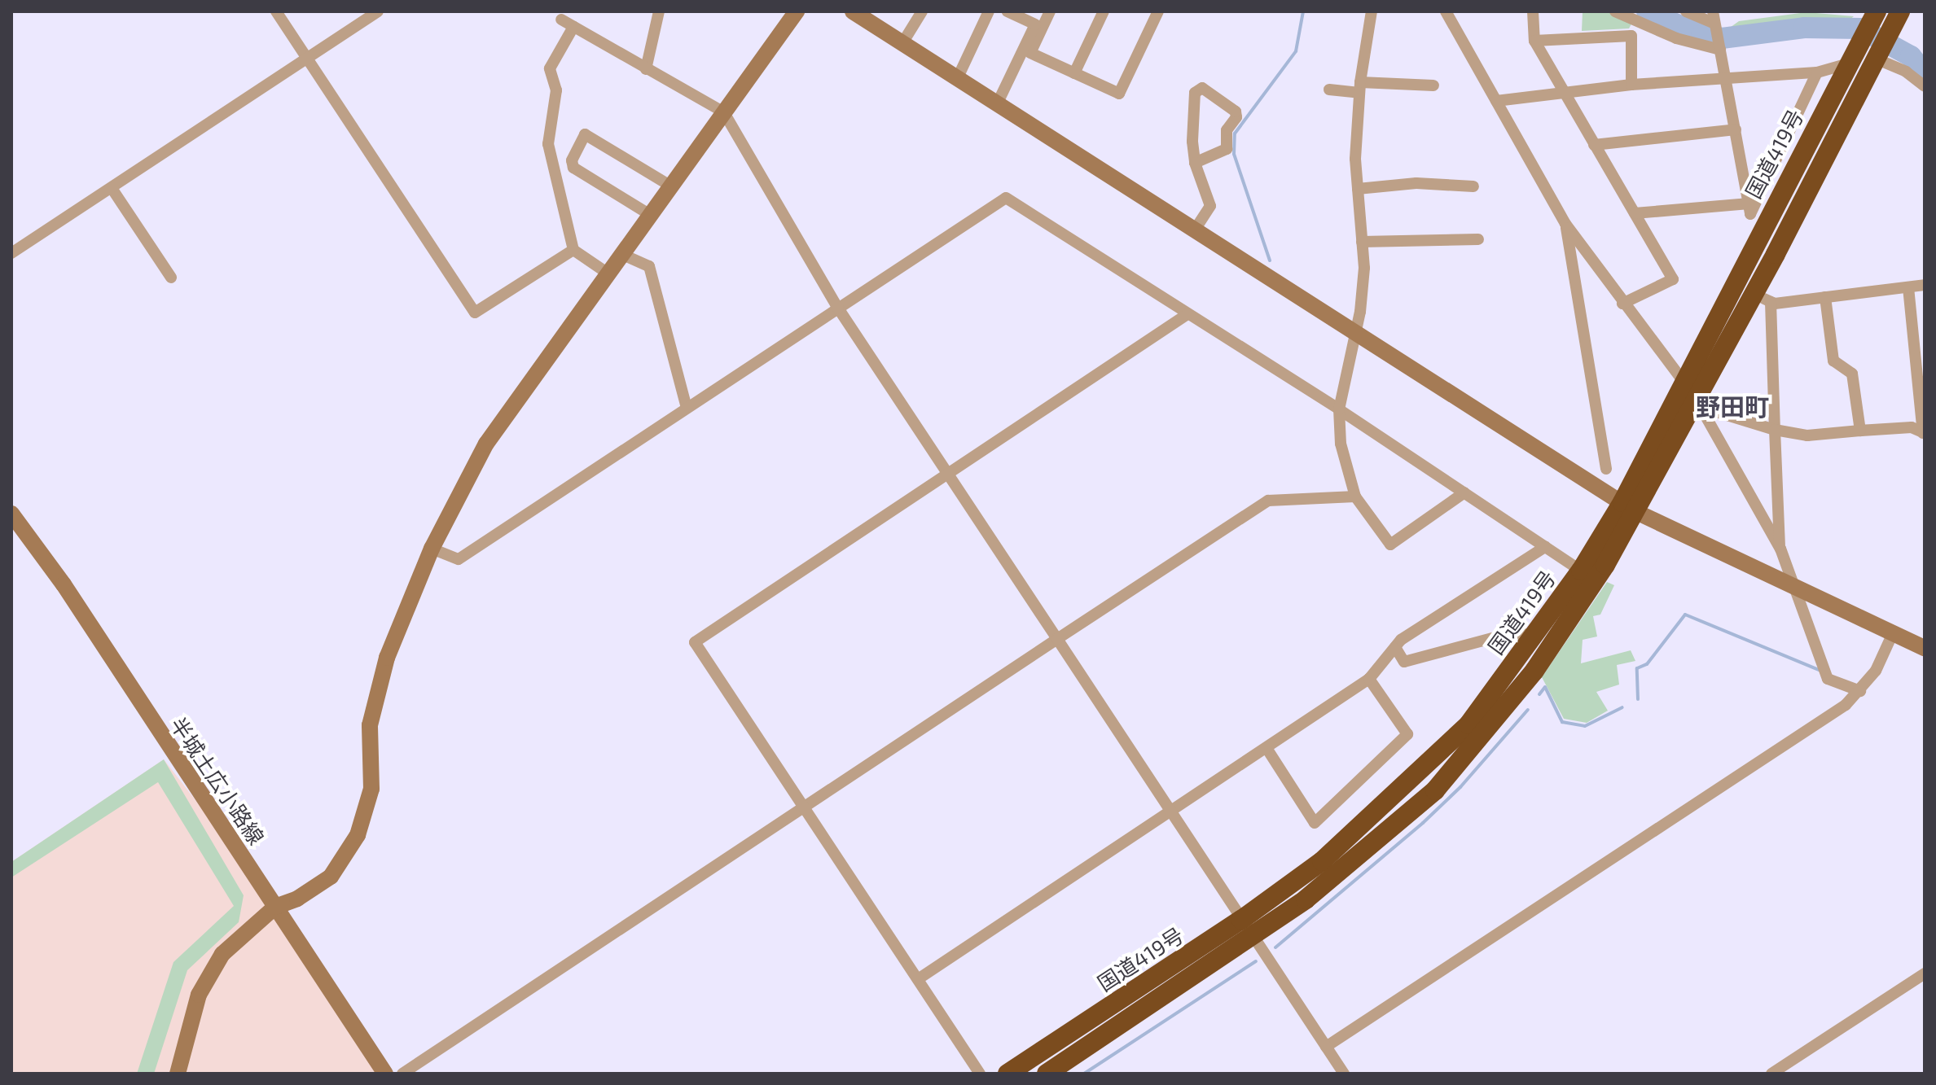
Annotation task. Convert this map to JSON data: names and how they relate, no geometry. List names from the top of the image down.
{
  "streets": {
    "highway": ["国道419号"],
    "street": ["半城土広小路線"]
  },
  "districts": ["野田町"]
}
